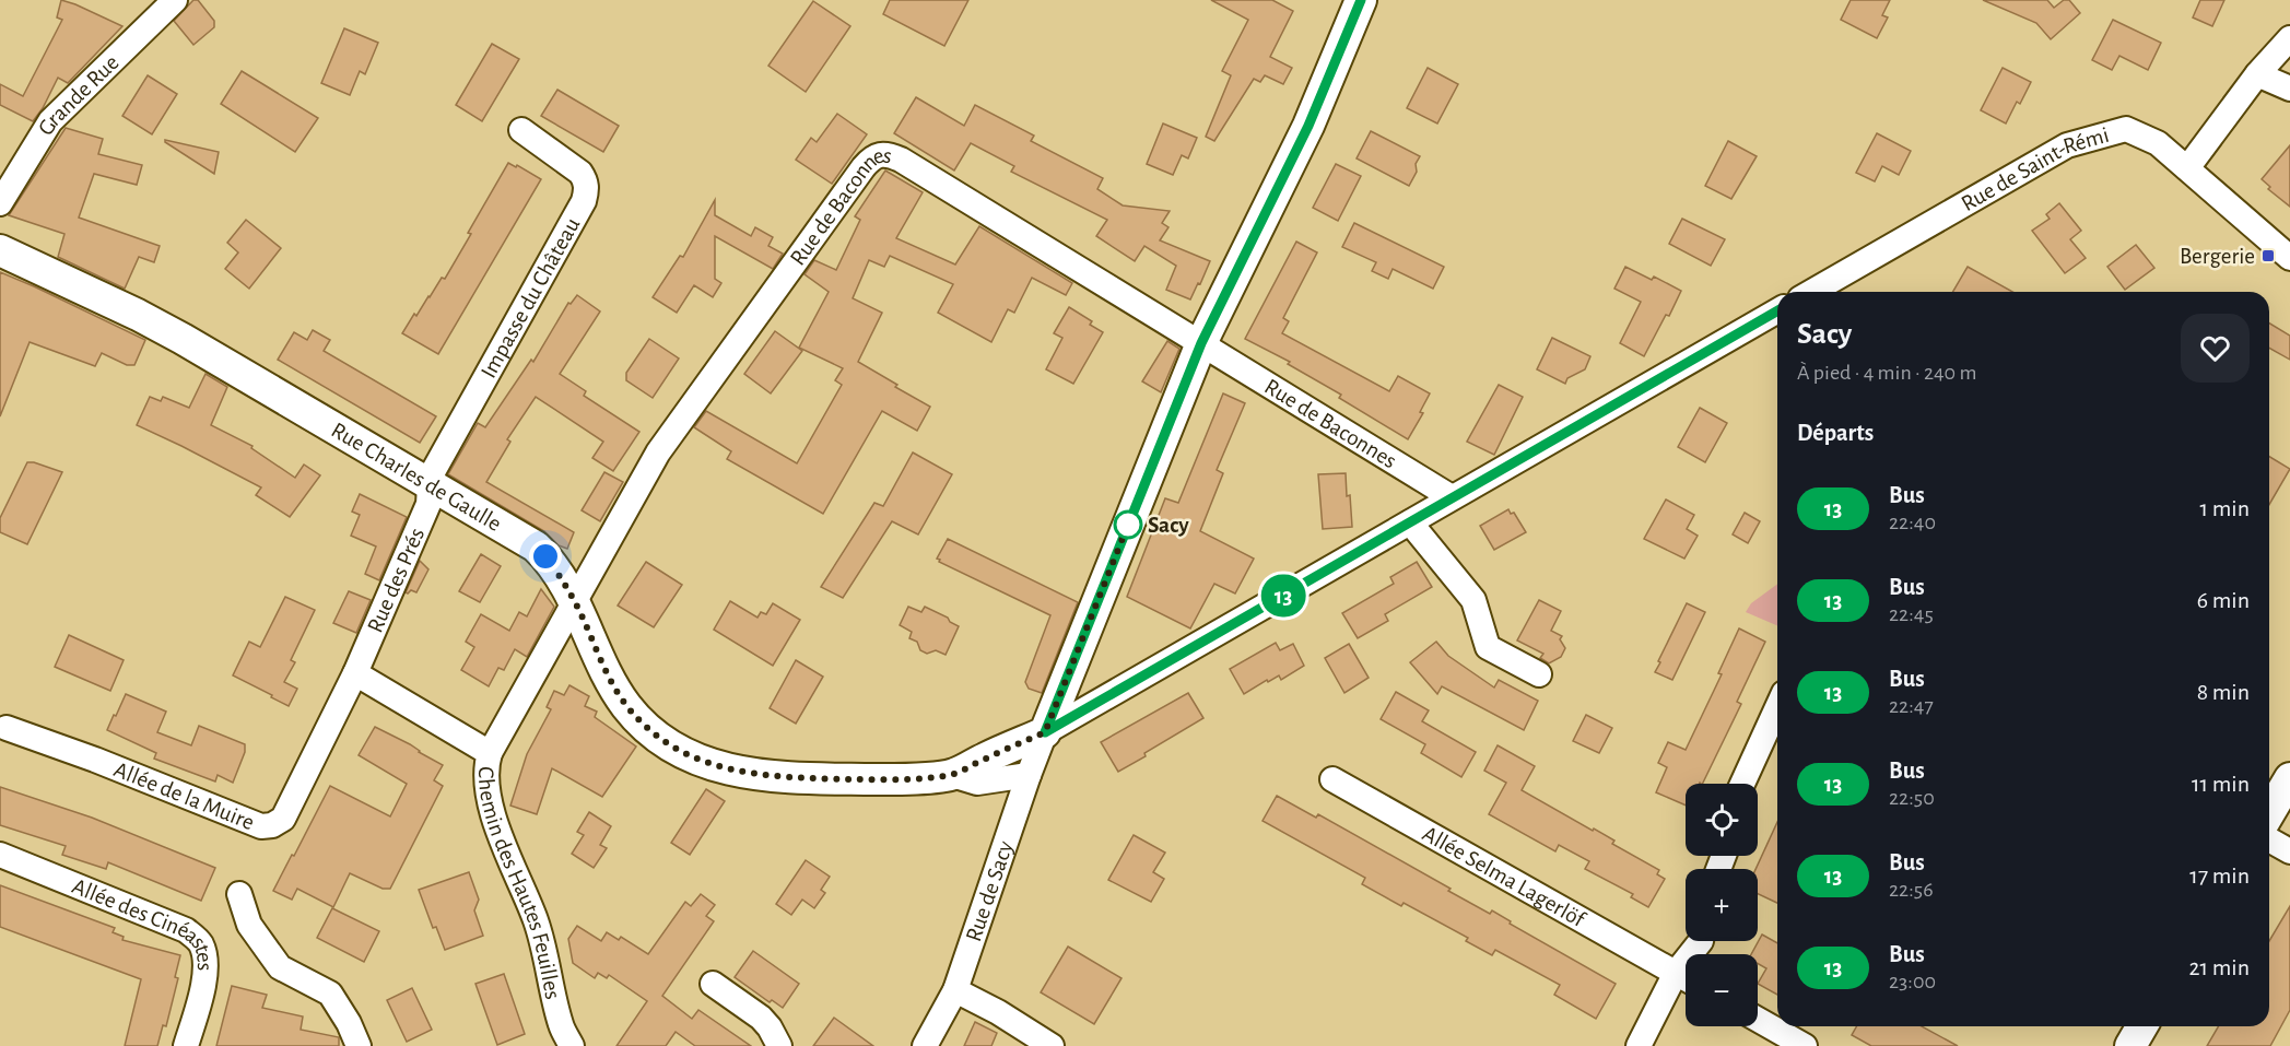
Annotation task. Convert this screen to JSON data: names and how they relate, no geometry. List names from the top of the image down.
{
  "streets": {
    "street": [
      "Grande Rue",
      "Rue de Saint-Rémi",
      "Rue de Baconnes",
      "Impasse du Château",
      "Rue Charles de Gaulle",
      "Rue des Prés",
      "Allée de la Muire",
      "Allée Selma Lagerlöf",
      "Chemin des Hautes Feuilles",
      "Rue de Sacy",
      "Allée des Cinéastes"
    ]
  },
  "crossings": [
    ["Rue de Baconnes", "Rue Charles de Gaulle"],
    ["Rue de Baconnes", "Chemin des Hautes Feuilles"],
    ["Impasse du Château", "Rue Charles de Gaulle"],
    ["Impasse du Château", "Rue des Prés"],
    ["Rue Charles de Gaulle", "Rue des Prés"],
    ["Rue Charles de Gaulle", "Rue de Sacy"],
    ["Rue des Prés", "Allée de la Muire"],
    ["Rue des Prés", "Chemin des Hautes Feuilles"],
    ["Allée de la Muire", "Chemin des Hautes Feuilles"]
  ],
  "places": {
    "transit": ["Bergerie"],
    "other": ["Sacy"]
  },
  "lines": ["bus line 13"],
  "page": {
    "on_map": "13",
    "heading": [
      ["Sacy", "À pied · 4 min · 240 m"],
      "Départs"
    ],
    "list": [
      {
        "mark": "13",
        "name": "Bus",
        "note": "22:40",
        "value": "1 min"
      },
      {
        "mark": "13",
        "name": "Bus",
        "note": "22:45",
        "value": "6 min"
      },
      {
        "mark": "13",
        "name": "Bus",
        "note": "22:47",
        "value": "8 min"
      },
      {
        "mark": "13",
        "name": "Bus",
        "note": "22:50",
        "value": "11 min"
      },
      {
        "mark": "13",
        "name": "Bus",
        "note": "22:56",
        "value": "17 min"
      },
      {
        "mark": "13",
        "name": "Bus",
        "note": "23:00",
        "value": "21 min"
      }
    ],
    "map_buttons": ["+", "−"]
  }
}
